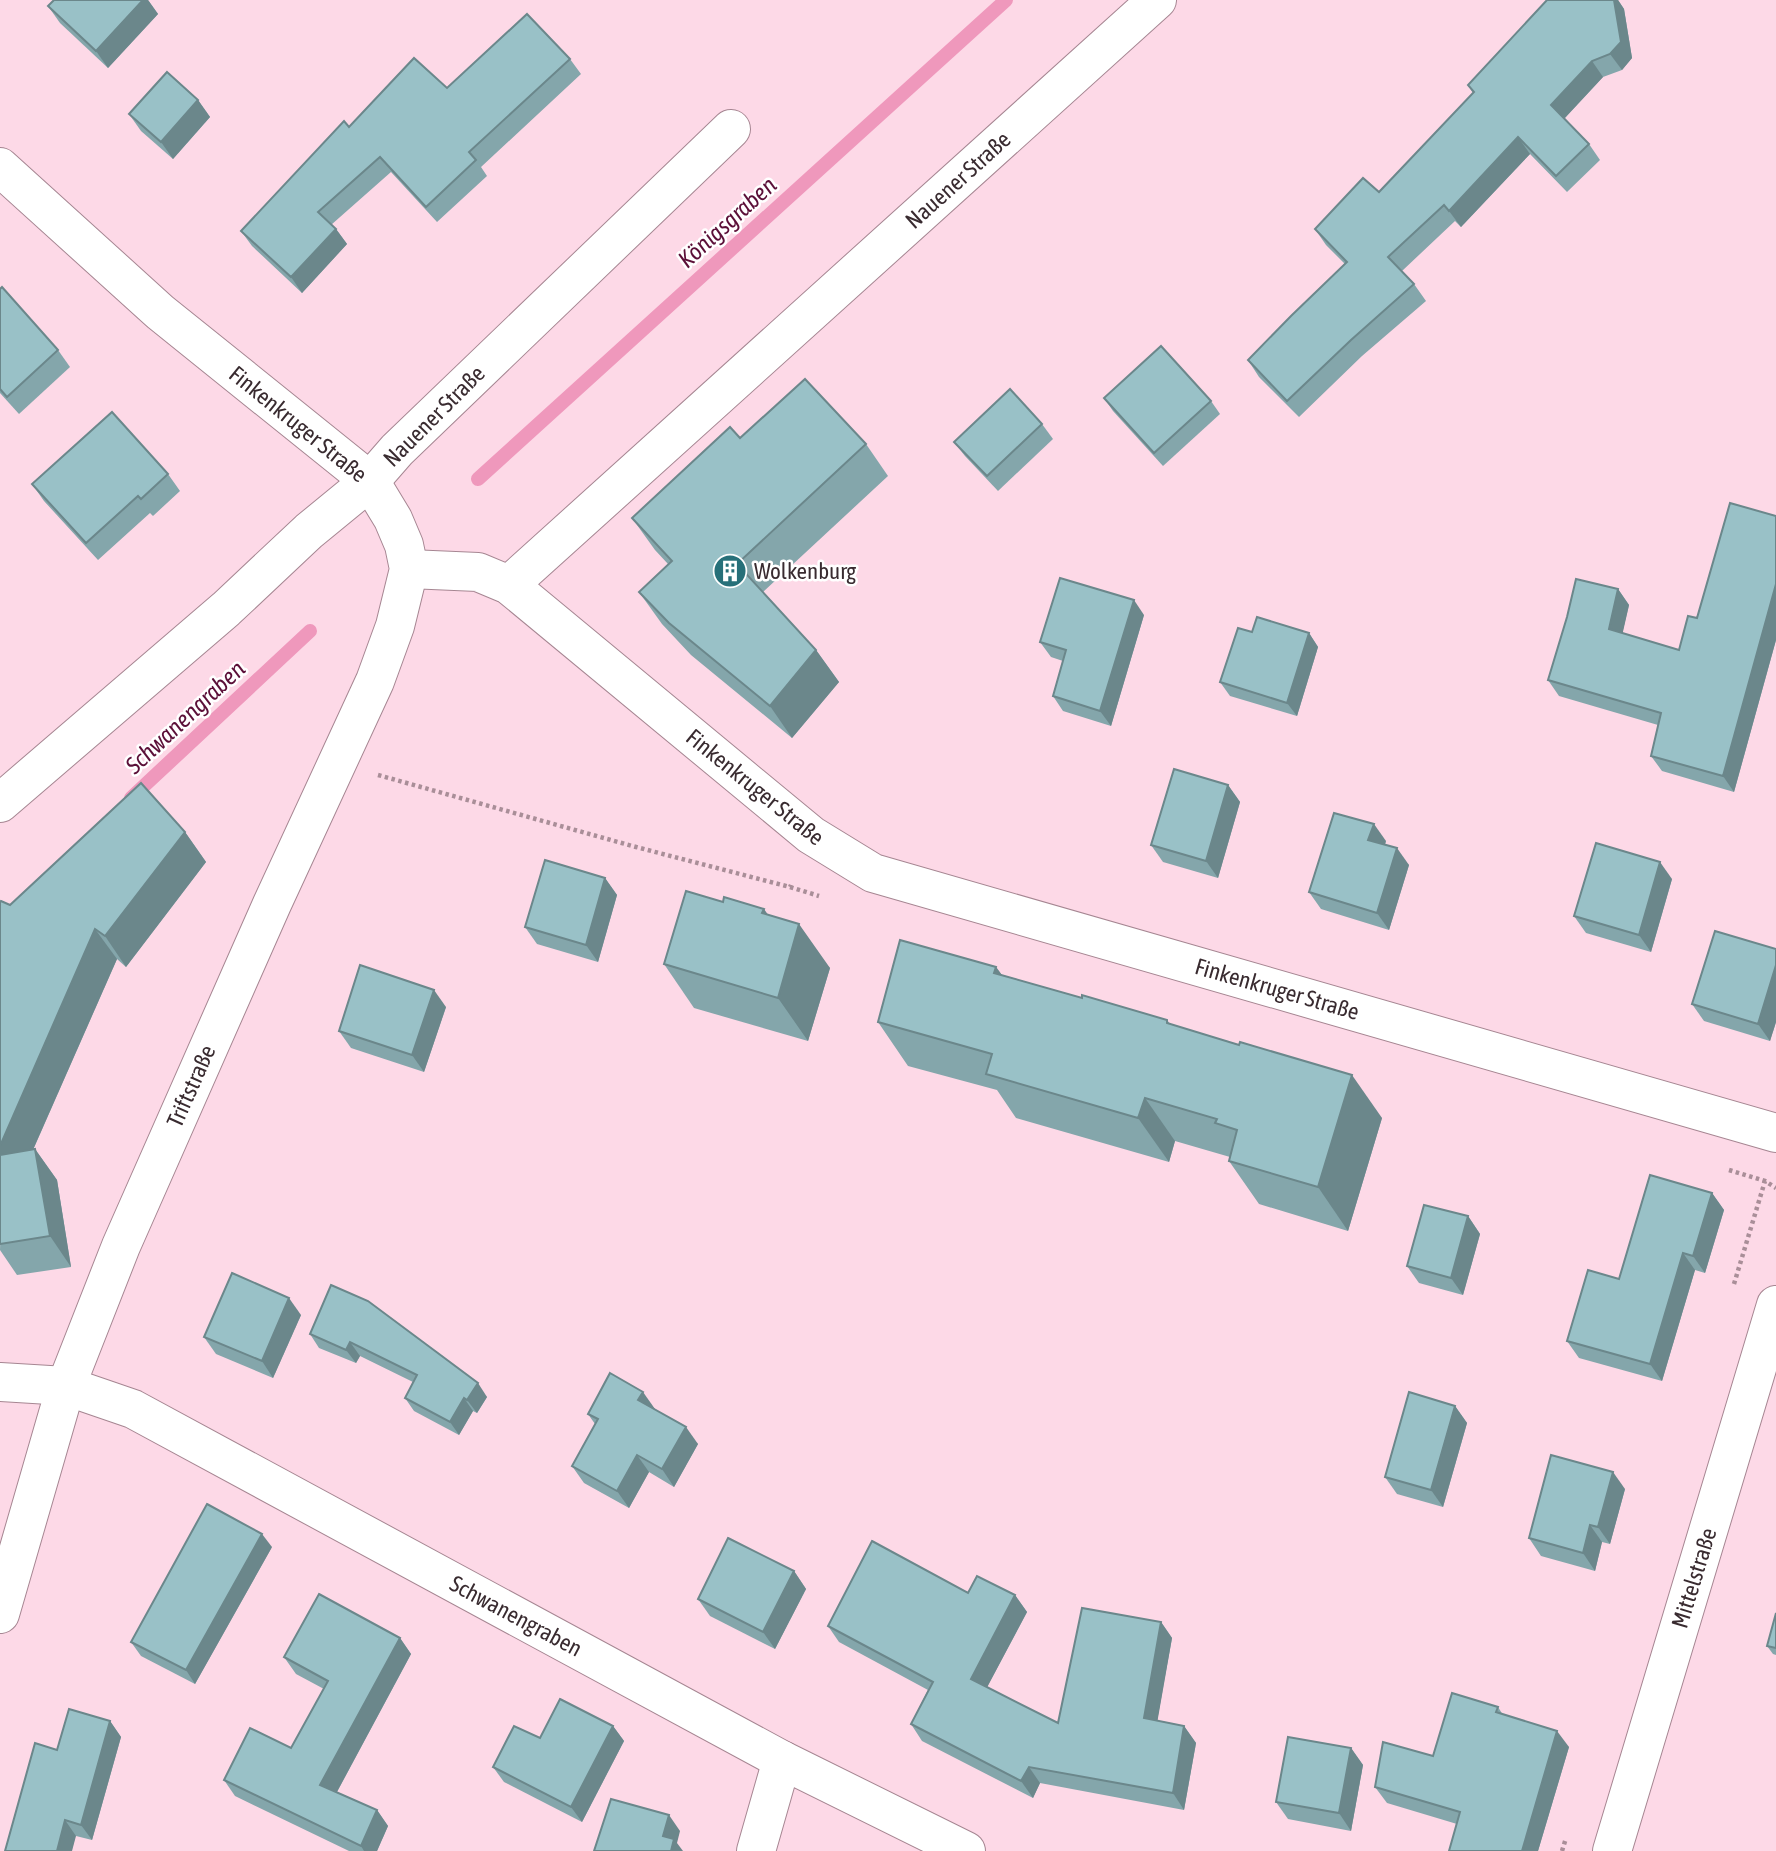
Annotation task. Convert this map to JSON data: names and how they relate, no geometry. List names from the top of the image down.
{
  "streets": {
    "street": [
      "Nauener Straße",
      "Finkenkruger Straße",
      "Triftstraße",
      "Mittelstraße",
      "Schwanengraben"
    ]
  },
  "crossings": [
    ["Nauener Straße", "Finkenkruger Straße"],
    ["Finkenkruger Straße", "Triftstraße"],
    ["Triftstraße", "Schwanengraben"]
  ],
  "water": ["Königsgraben", "Schwanengraben"],
  "places": {
    "building": ["Wolkenburg"]
  }
}
